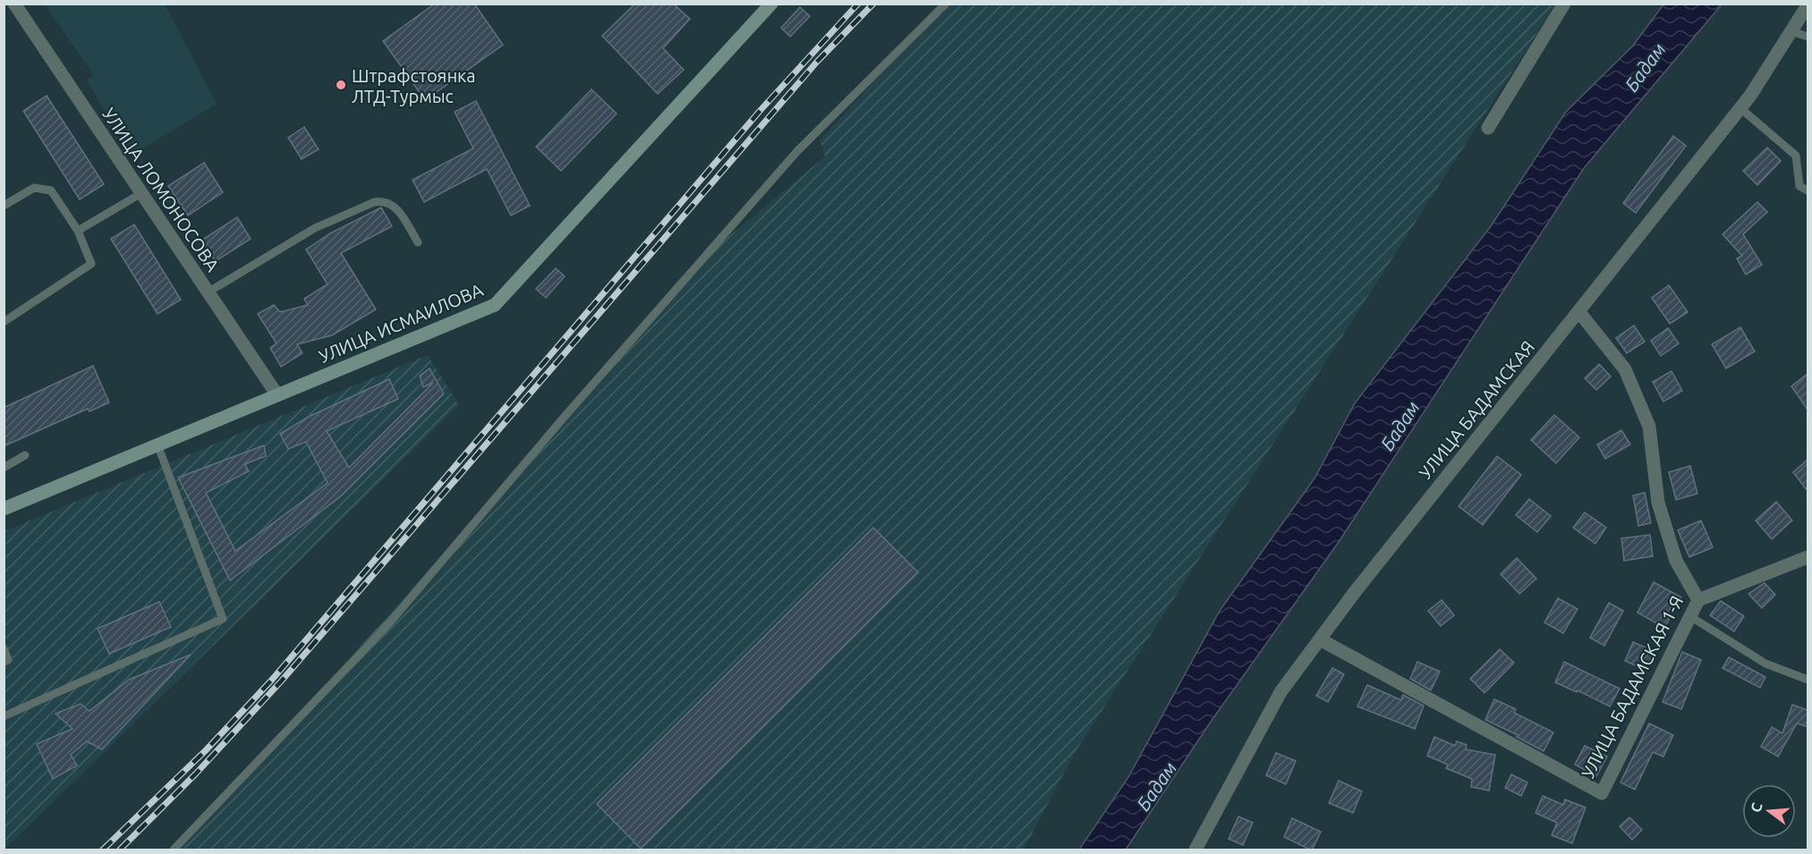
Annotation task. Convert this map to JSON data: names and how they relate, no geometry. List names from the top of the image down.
{
  "streets": {
    "main road": ["УЛИЦА ИСМАИЛОВА"],
    "street": ["УЛИЦА ЛОМОНОСОВА", "УЛИЦА БАДАМСКАЯ", "УЛИЦА БАДАМСКАЯ 1-Я"]
  },
  "crossings": [
    ["УЛИЦА ЛОМОНОСОВА", "УЛИЦА ИСМАИЛОВА"],
    ["УЛИЦА БАДАМСКАЯ", "УЛИЦА БАДАМСКАЯ 1-Я"]
  ],
  "water": ["Бадам"],
  "places": ["Штрафстоянка ЛТД-Турмыс"],
  "north": "left"
}
